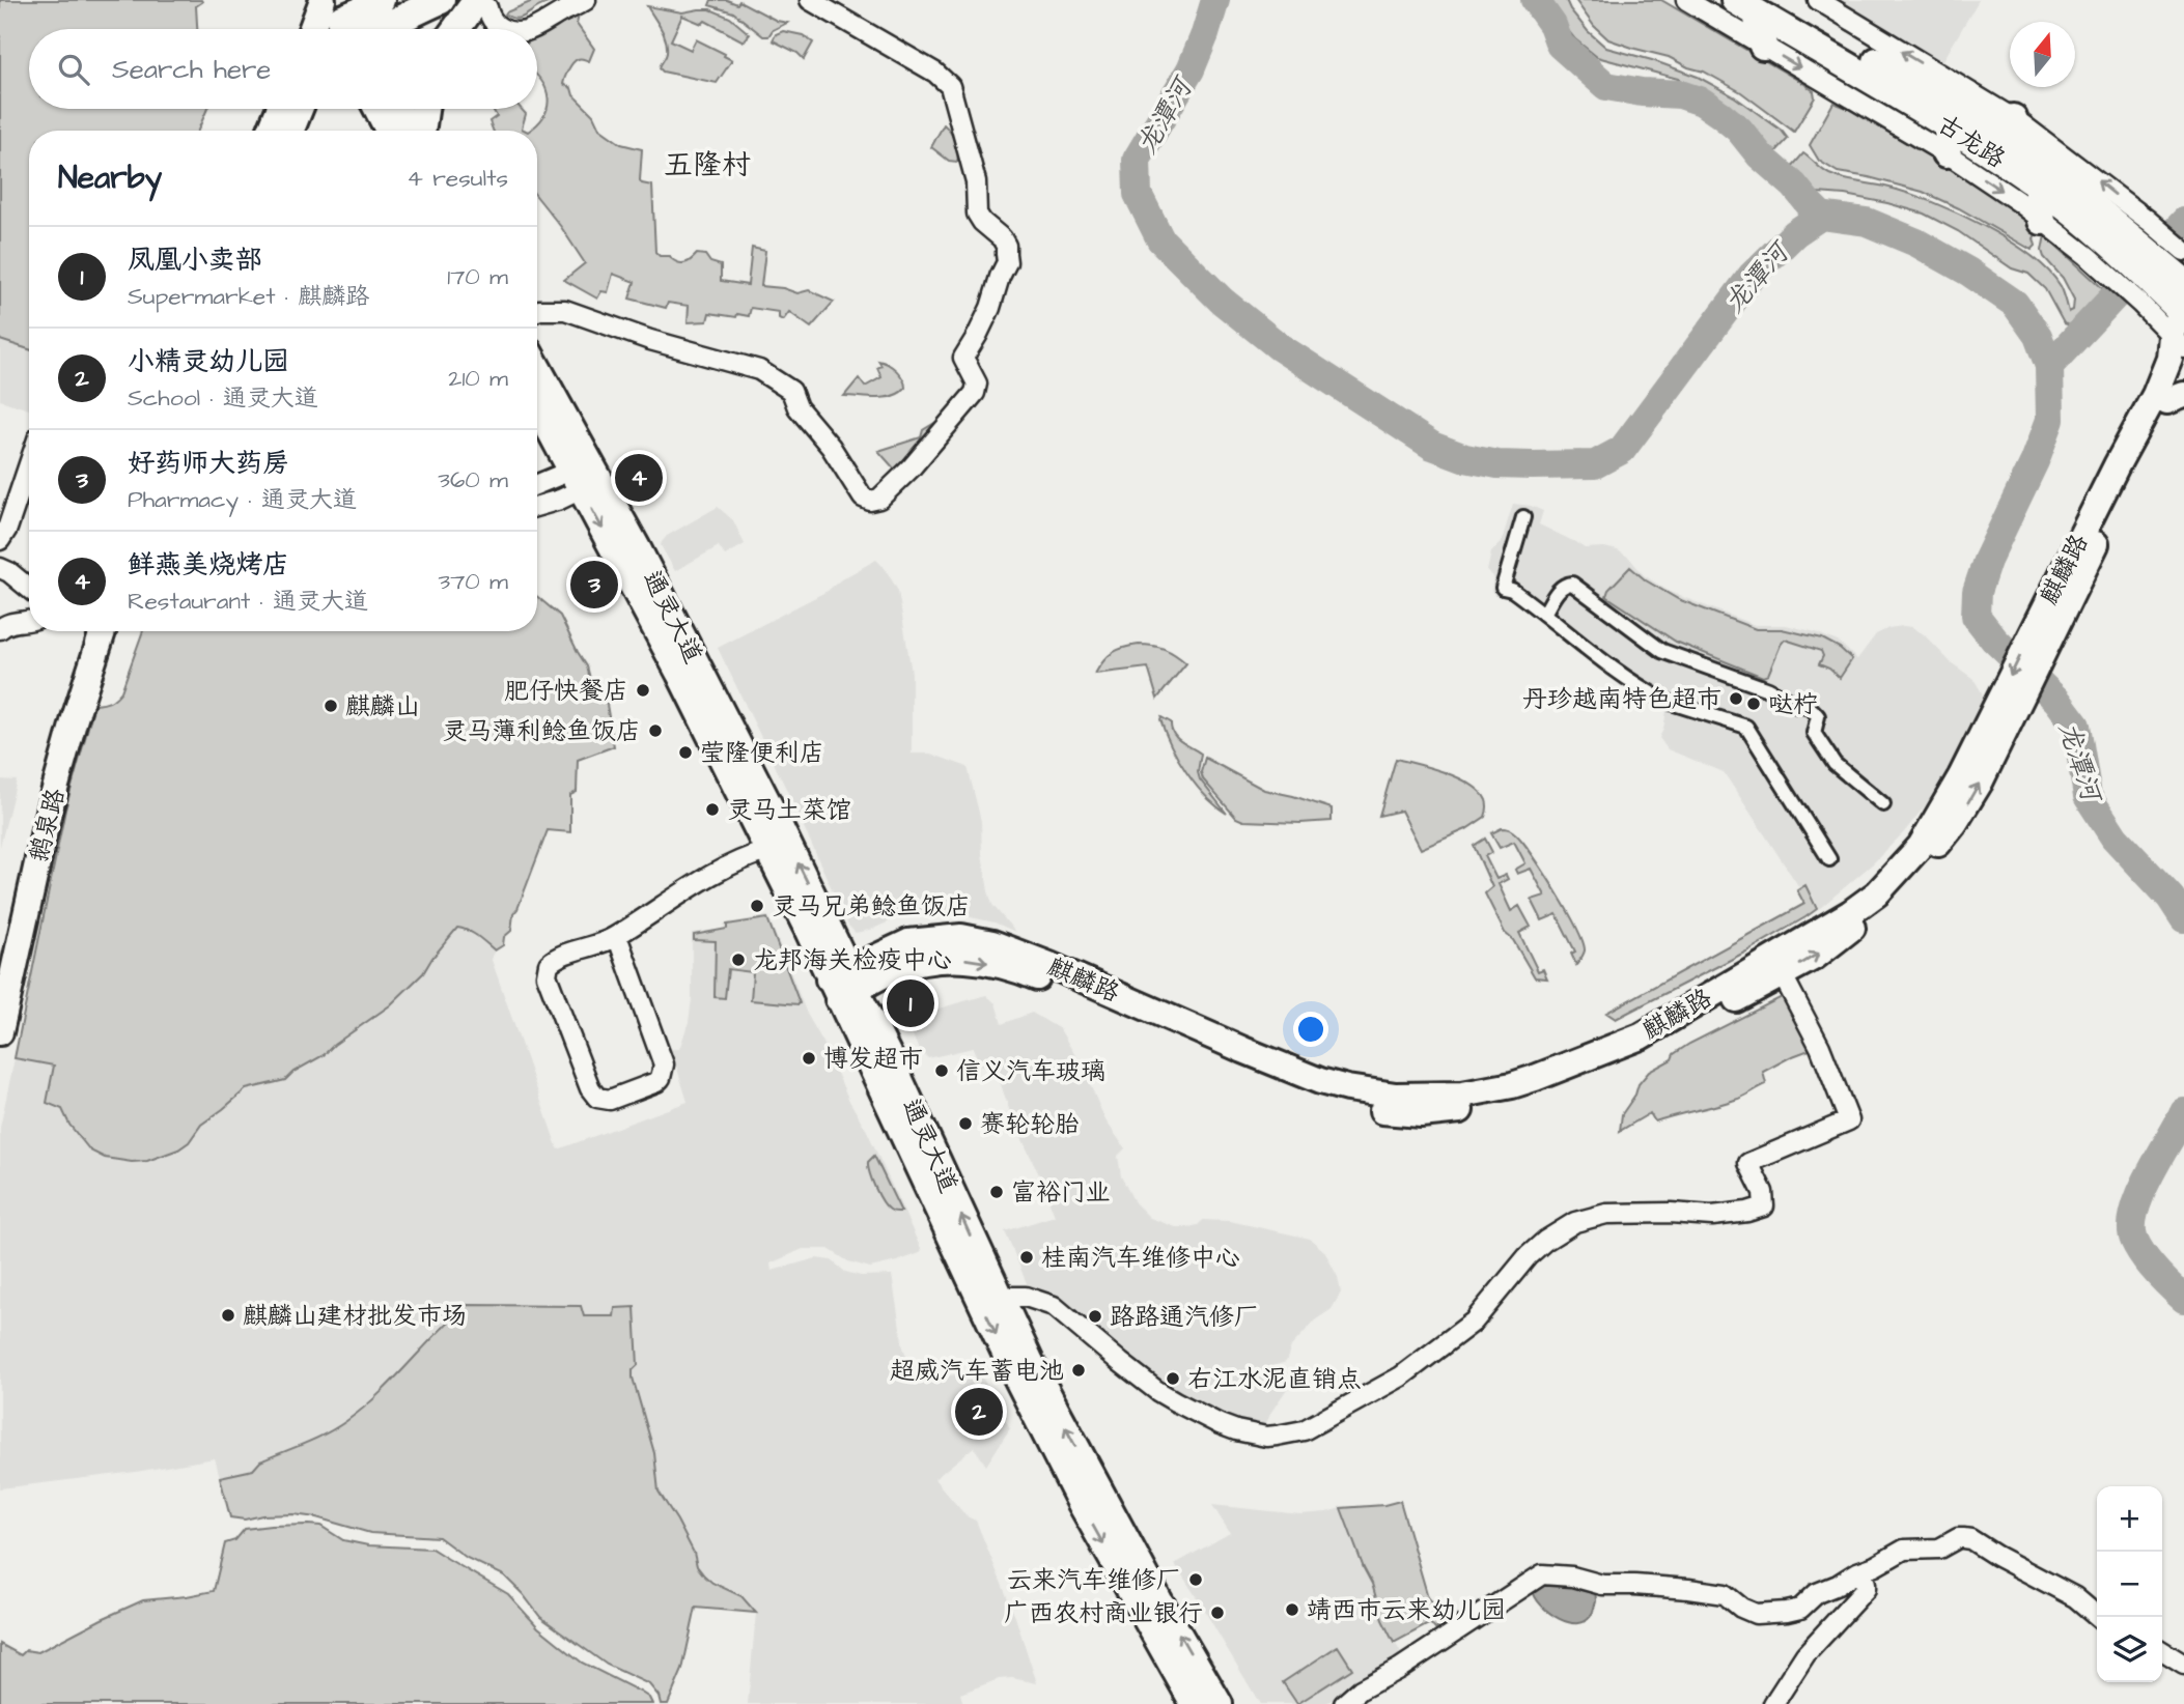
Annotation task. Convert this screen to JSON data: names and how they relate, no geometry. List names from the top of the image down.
{
  "streets": {
    "main road": [
      "古龙路",
      "麒麟路",
      "通灵大道",
      "鹅泉路"
    ]
  },
  "crossings": [
    ["古龙路", "麒麟路"],
    ["麒麟路", "通灵大道"]
  ],
  "districts": ["五隆村"],
  "water": ["龙潭河"],
  "places": [
    "肥仔快餐店",
    "丹珍越南特色超市",
    "哒柠",
    "麒麟山",
    "灵马薄利鲶鱼饭店",
    "莹隆便利店",
    "灵马土菜馆",
    "灵马兄弟鲶鱼饭店",
    "龙邦海关检疫中心",
    "博发超市",
    "信义汽车玻璃",
    "赛轮轮胎",
    "富裕门业",
    "桂南汽车维修中心",
    "麒麟山建材批发市场",
    "路路通汽修厂",
    "超威汽车蓄电池",
    "右江水泥直销点",
    "云来汽车维修厂",
    "靖西市云来幼儿园",
    "广西农村商业银行"
  ],
  "north": "top",
  "page": {
    "search": "Search here",
    "heading": ["Nearby", "4 results"],
    "list": [
      {
        "mark": "1",
        "name": "凤凰小卖部",
        "note": "Supermarket · 麒麟路",
        "value": "170 m"
      },
      {
        "mark": "2",
        "name": "小精灵幼儿园",
        "note": "School · 通灵大道",
        "value": "210 m"
      },
      {
        "mark": "3",
        "name": "好药师大药房",
        "note": "Pharmacy · 通灵大道",
        "value": "360 m"
      },
      {
        "mark": "4",
        "name": "鲜燕美烧烤店",
        "note": "Restaurant · 通灵大道",
        "value": "370 m"
      }
    ],
    "pins": [
      "4",
      "3",
      "1",
      "2"
    ],
    "map_buttons": ["+", "−"]
  }
}
